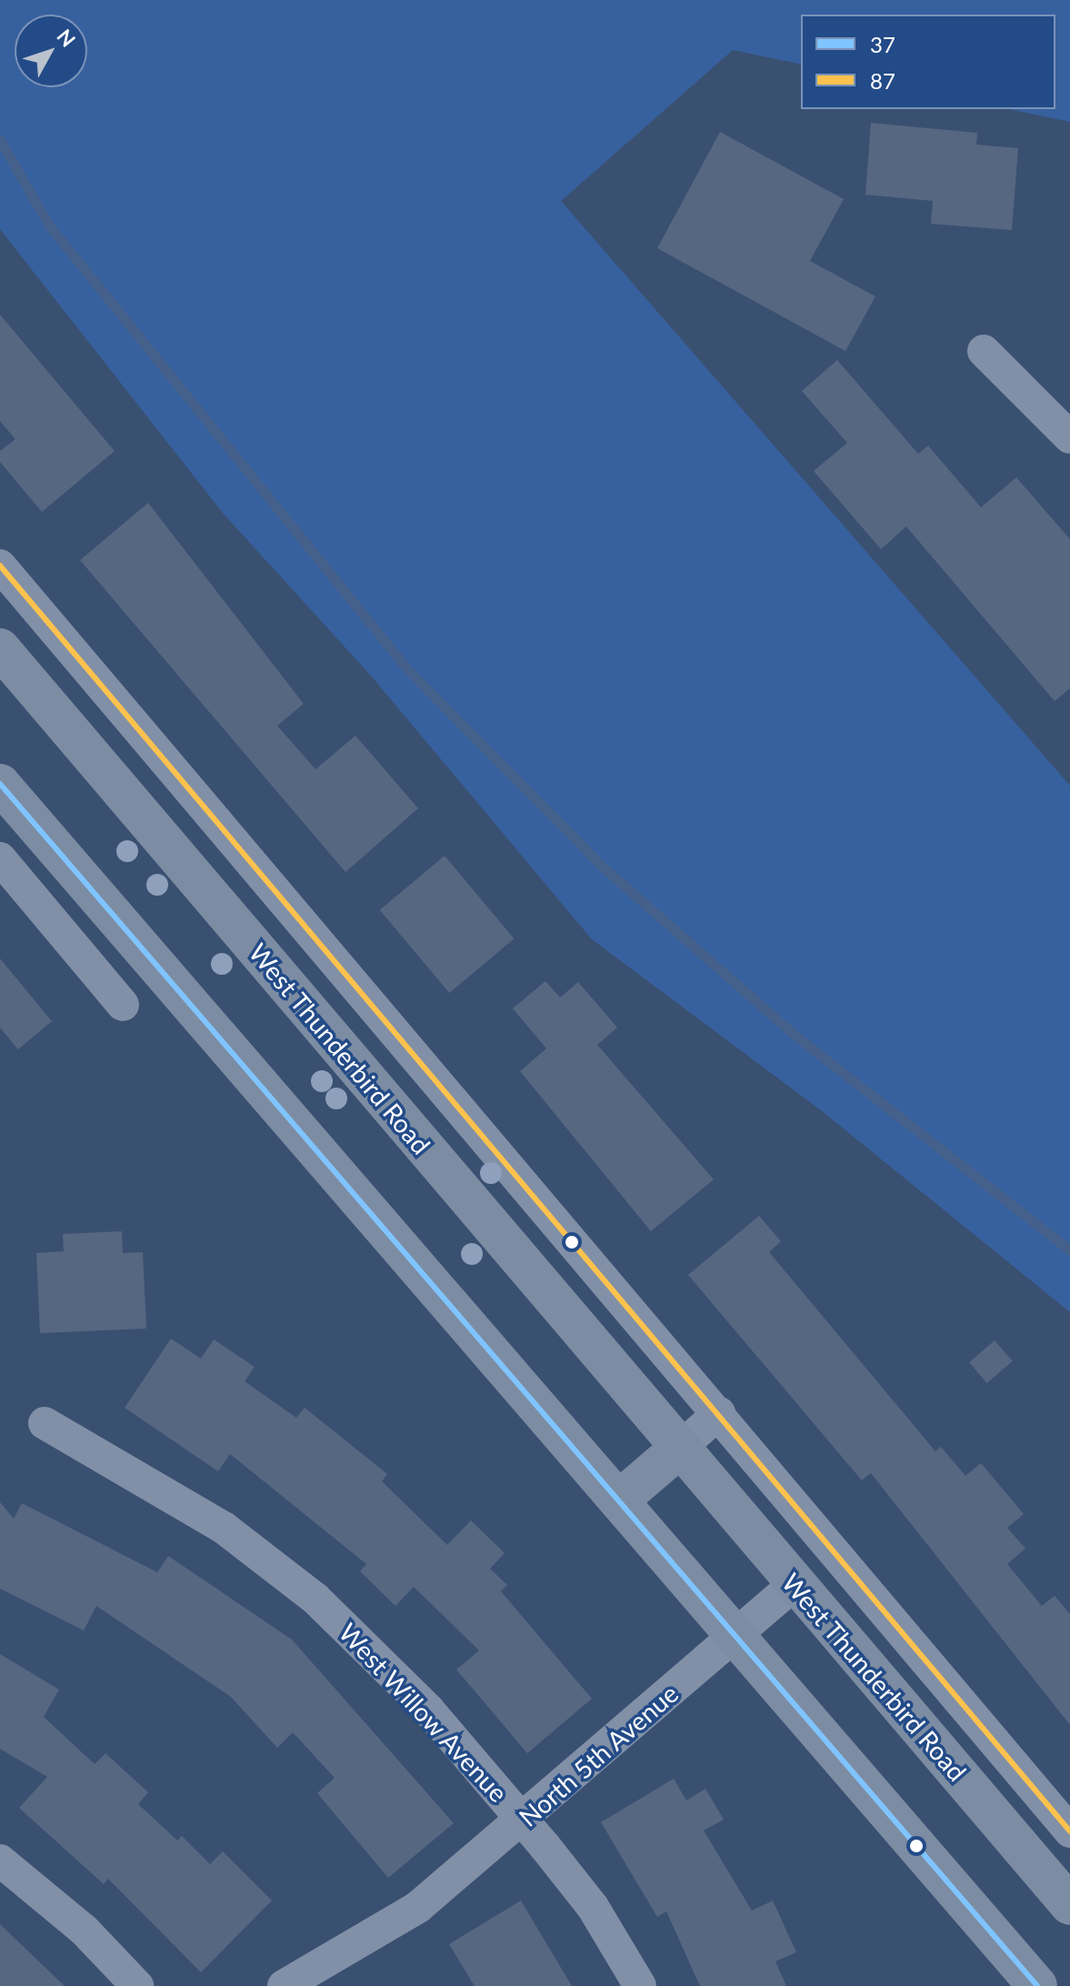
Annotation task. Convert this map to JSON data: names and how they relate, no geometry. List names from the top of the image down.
{
  "streets": {
    "main road": ["West Thunderbird Road"],
    "street": ["West Willow Avenue", "North 5th Avenue"]
  },
  "crossings": [
    ["West Thunderbird Road", "North 5th Avenue"],
    ["West Willow Avenue", "North 5th Avenue"]
  ],
  "lines": ["transit line 87", "transit line 37"],
  "legend": ["37", "87"],
  "north": "top right"
}
